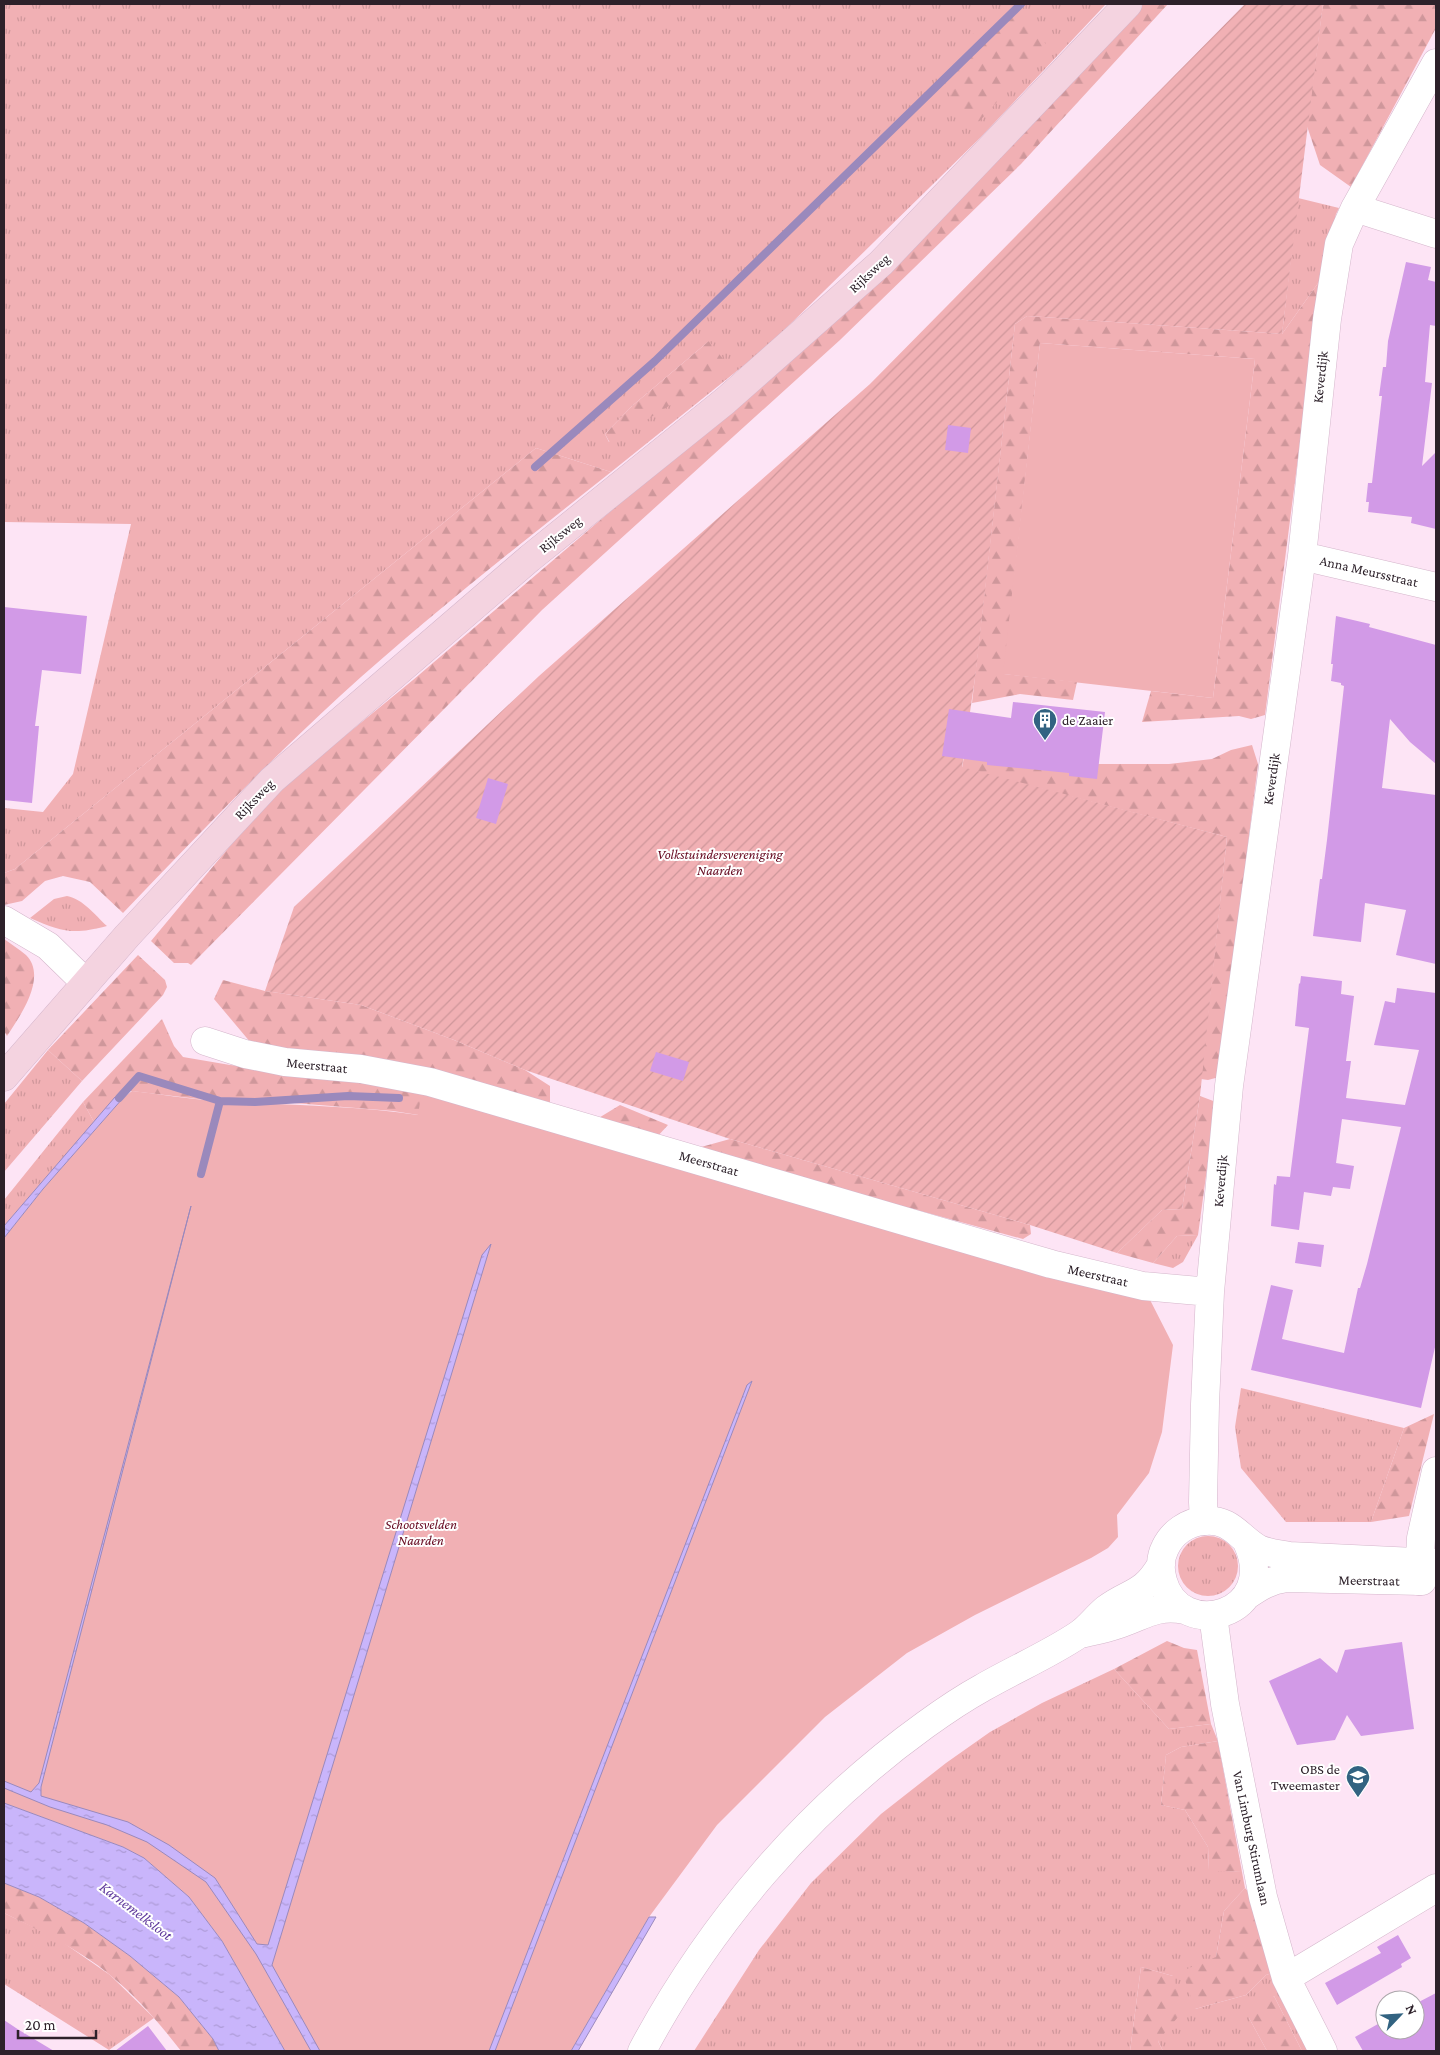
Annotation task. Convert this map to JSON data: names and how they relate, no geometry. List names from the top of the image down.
{
  "streets": {
    "main road": ["Rijksweg"],
    "street": [
      "Keverdijk",
      "Anna Meursstraat",
      "Meerstraat",
      "Van Limburg Stirumlaan"
    ]
  },
  "crossings": [
    ["Keverdijk", "Anna Meursstraat"],
    ["Keverdijk", "Meerstraat"],
    ["Keverdijk", "Van Limburg Stirumlaan"],
    ["Meerstraat", "Van Limburg Stirumlaan"]
  ],
  "water": ["Karnemelksloot"],
  "parks": ["Volkstuindersvereniging Naarden", "Schootsvelden Naarden"],
  "places": {
    "building": ["de Zaaier"],
    "school or university": ["OBS de Tweemaster"]
  },
  "scale_bar": "20 m",
  "north": "top right"
}
